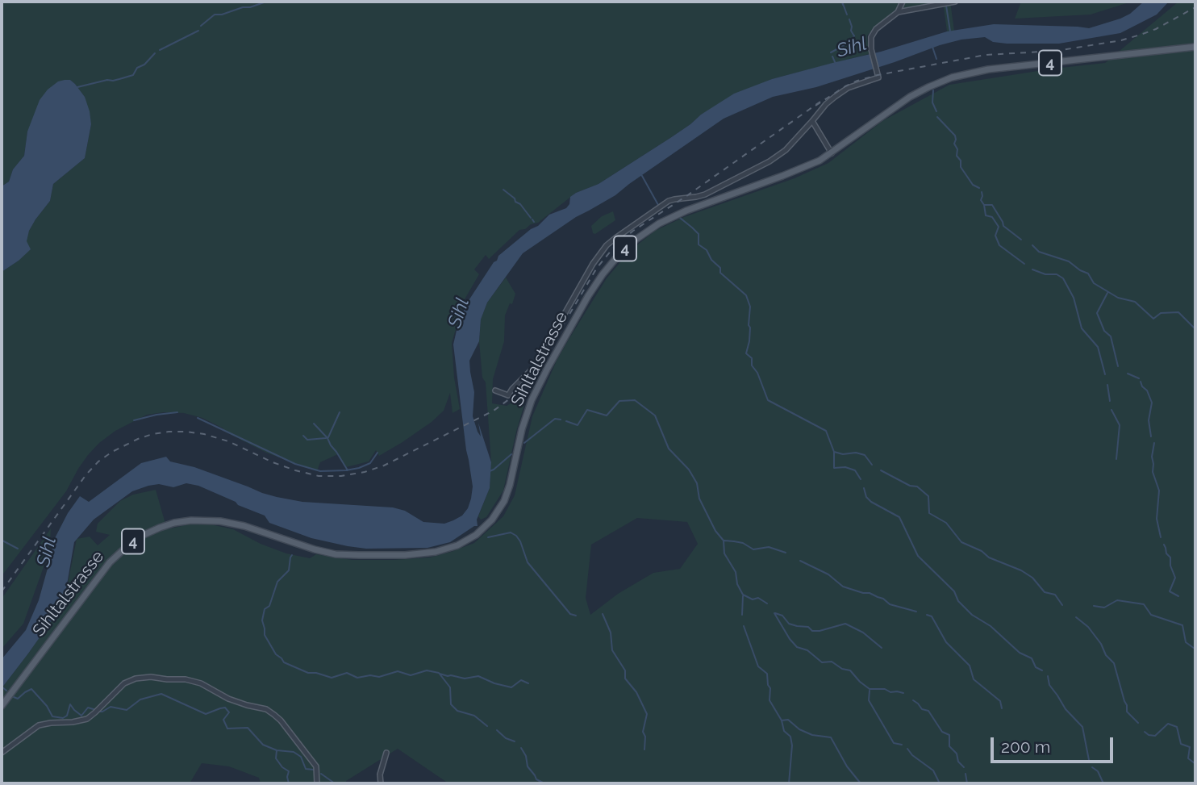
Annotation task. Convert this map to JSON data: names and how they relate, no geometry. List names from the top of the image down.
{
  "streets": {
    "main road": ["4", "Sihltalstrasse"]
  },
  "water": ["Sihl"],
  "scale_bar": "200 m"
}
